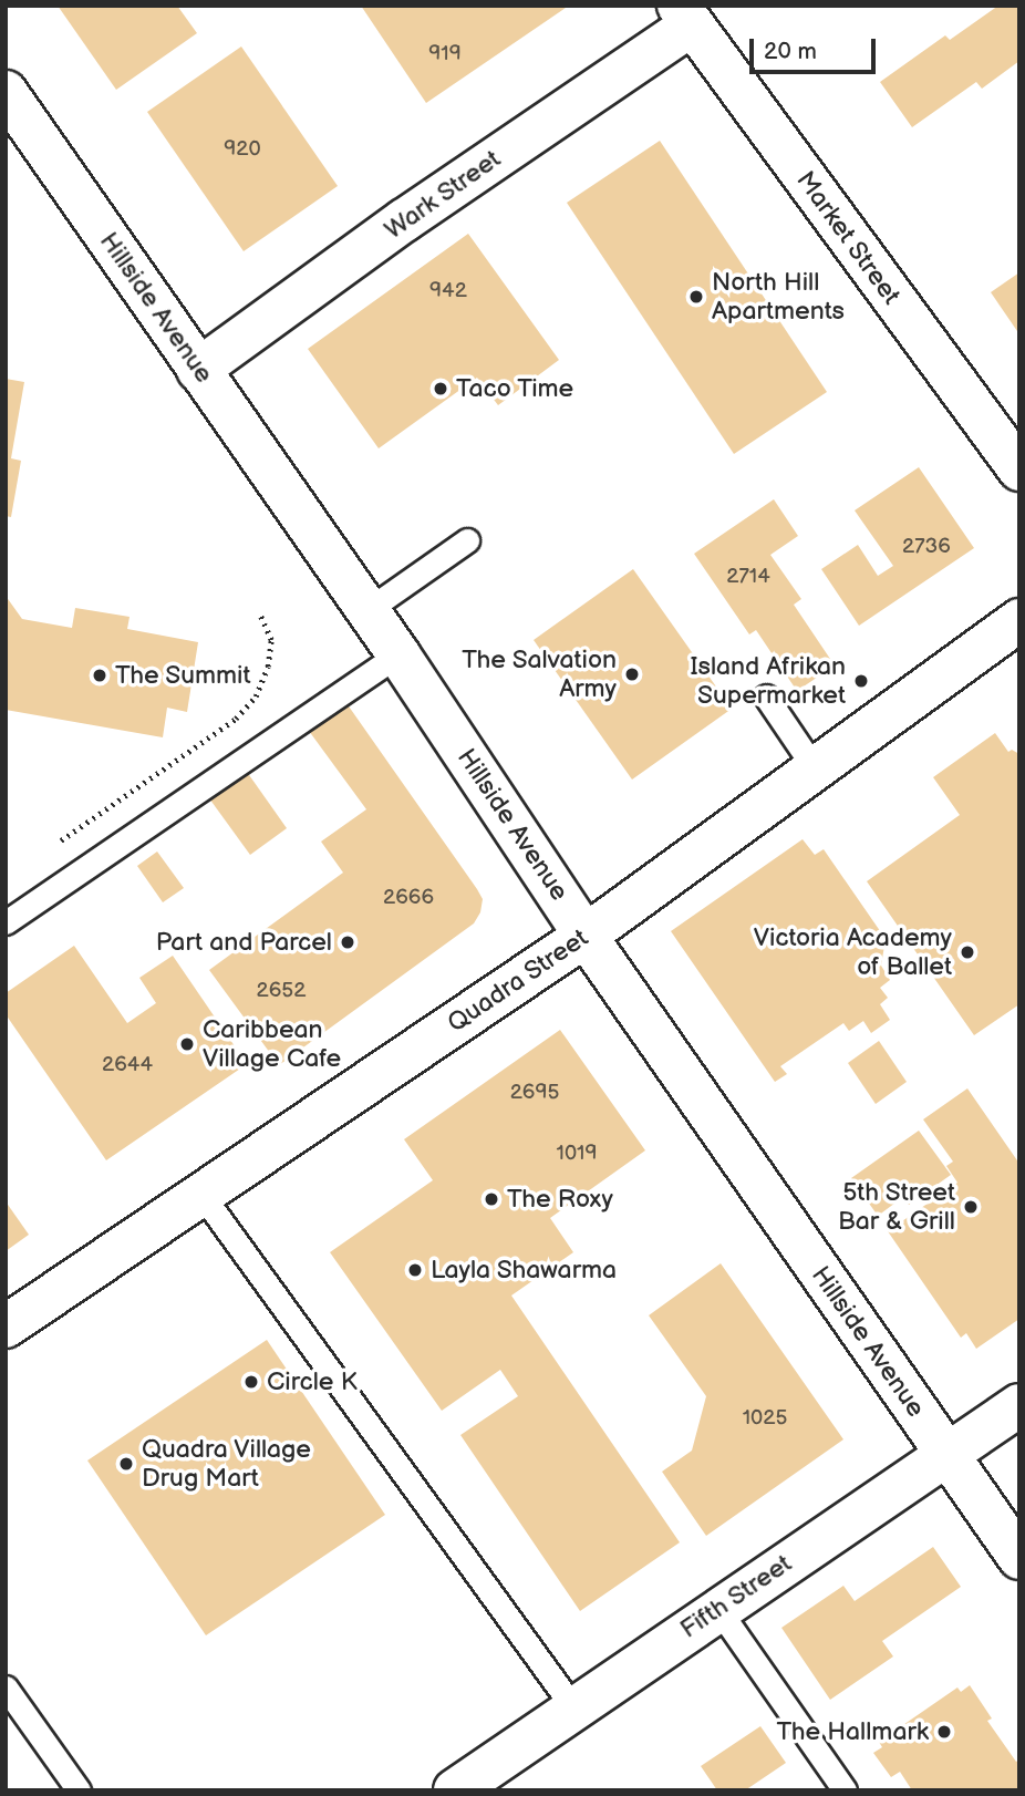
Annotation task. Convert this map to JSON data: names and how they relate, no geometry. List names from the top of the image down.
{
  "streets": {
    "main road": [
      "Wark Street",
      "Market Street",
      "Hillside Avenue",
      "Quadra Street",
      "Fifth Street"
    ]
  },
  "crossings": [
    ["Wark Street", "Market Street"],
    ["Wark Street", "Hillside Avenue"],
    ["Hillside Avenue", "Quadra Street"],
    ["Hillside Avenue", "Fifth Street"]
  ],
  "places": [
    "North Hill Apartments",
    "Taco Time",
    "The Salvation Army",
    "The Summit",
    "Island Afrikan Supermarket",
    "Part and Parcel",
    "Victoria Academy of Ballet",
    "Caribbean Village Cafe",
    "The Roxy",
    "5th Street Bar & Grill",
    "Layla Shawarma",
    "Circle K",
    "Quadra Village Drug Mart",
    "The Hallmark"
  ],
  "house_numbers": [
    "919",
    "920",
    "942",
    "2736",
    "2714",
    "2666",
    "2652",
    "2644",
    "2695",
    "1019",
    "1025"
  ],
  "scale_bar": "20 m"
}
